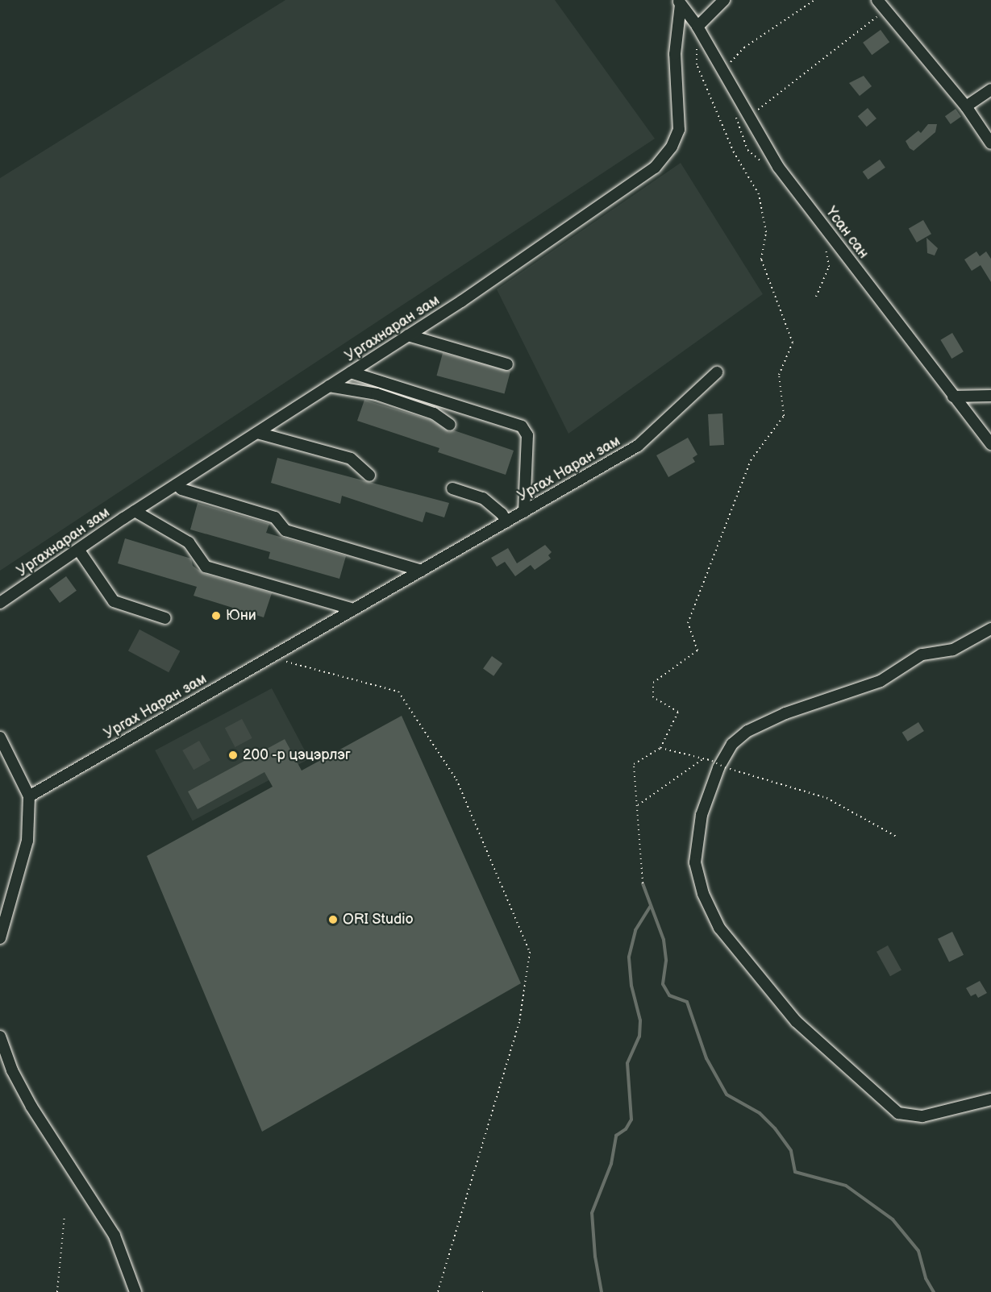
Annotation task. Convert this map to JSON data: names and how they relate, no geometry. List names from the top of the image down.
{
  "streets": {
    "street": ["Үсан сан", "Ургахнаран зам", "Ургах Наран зам"]
  },
  "crossings": [
    ["Үсан сан", "Ургахнаран зам"]
  ],
  "places": ["Юни", "200 -р цэцэрлэг", "ORI Studio"]
}
